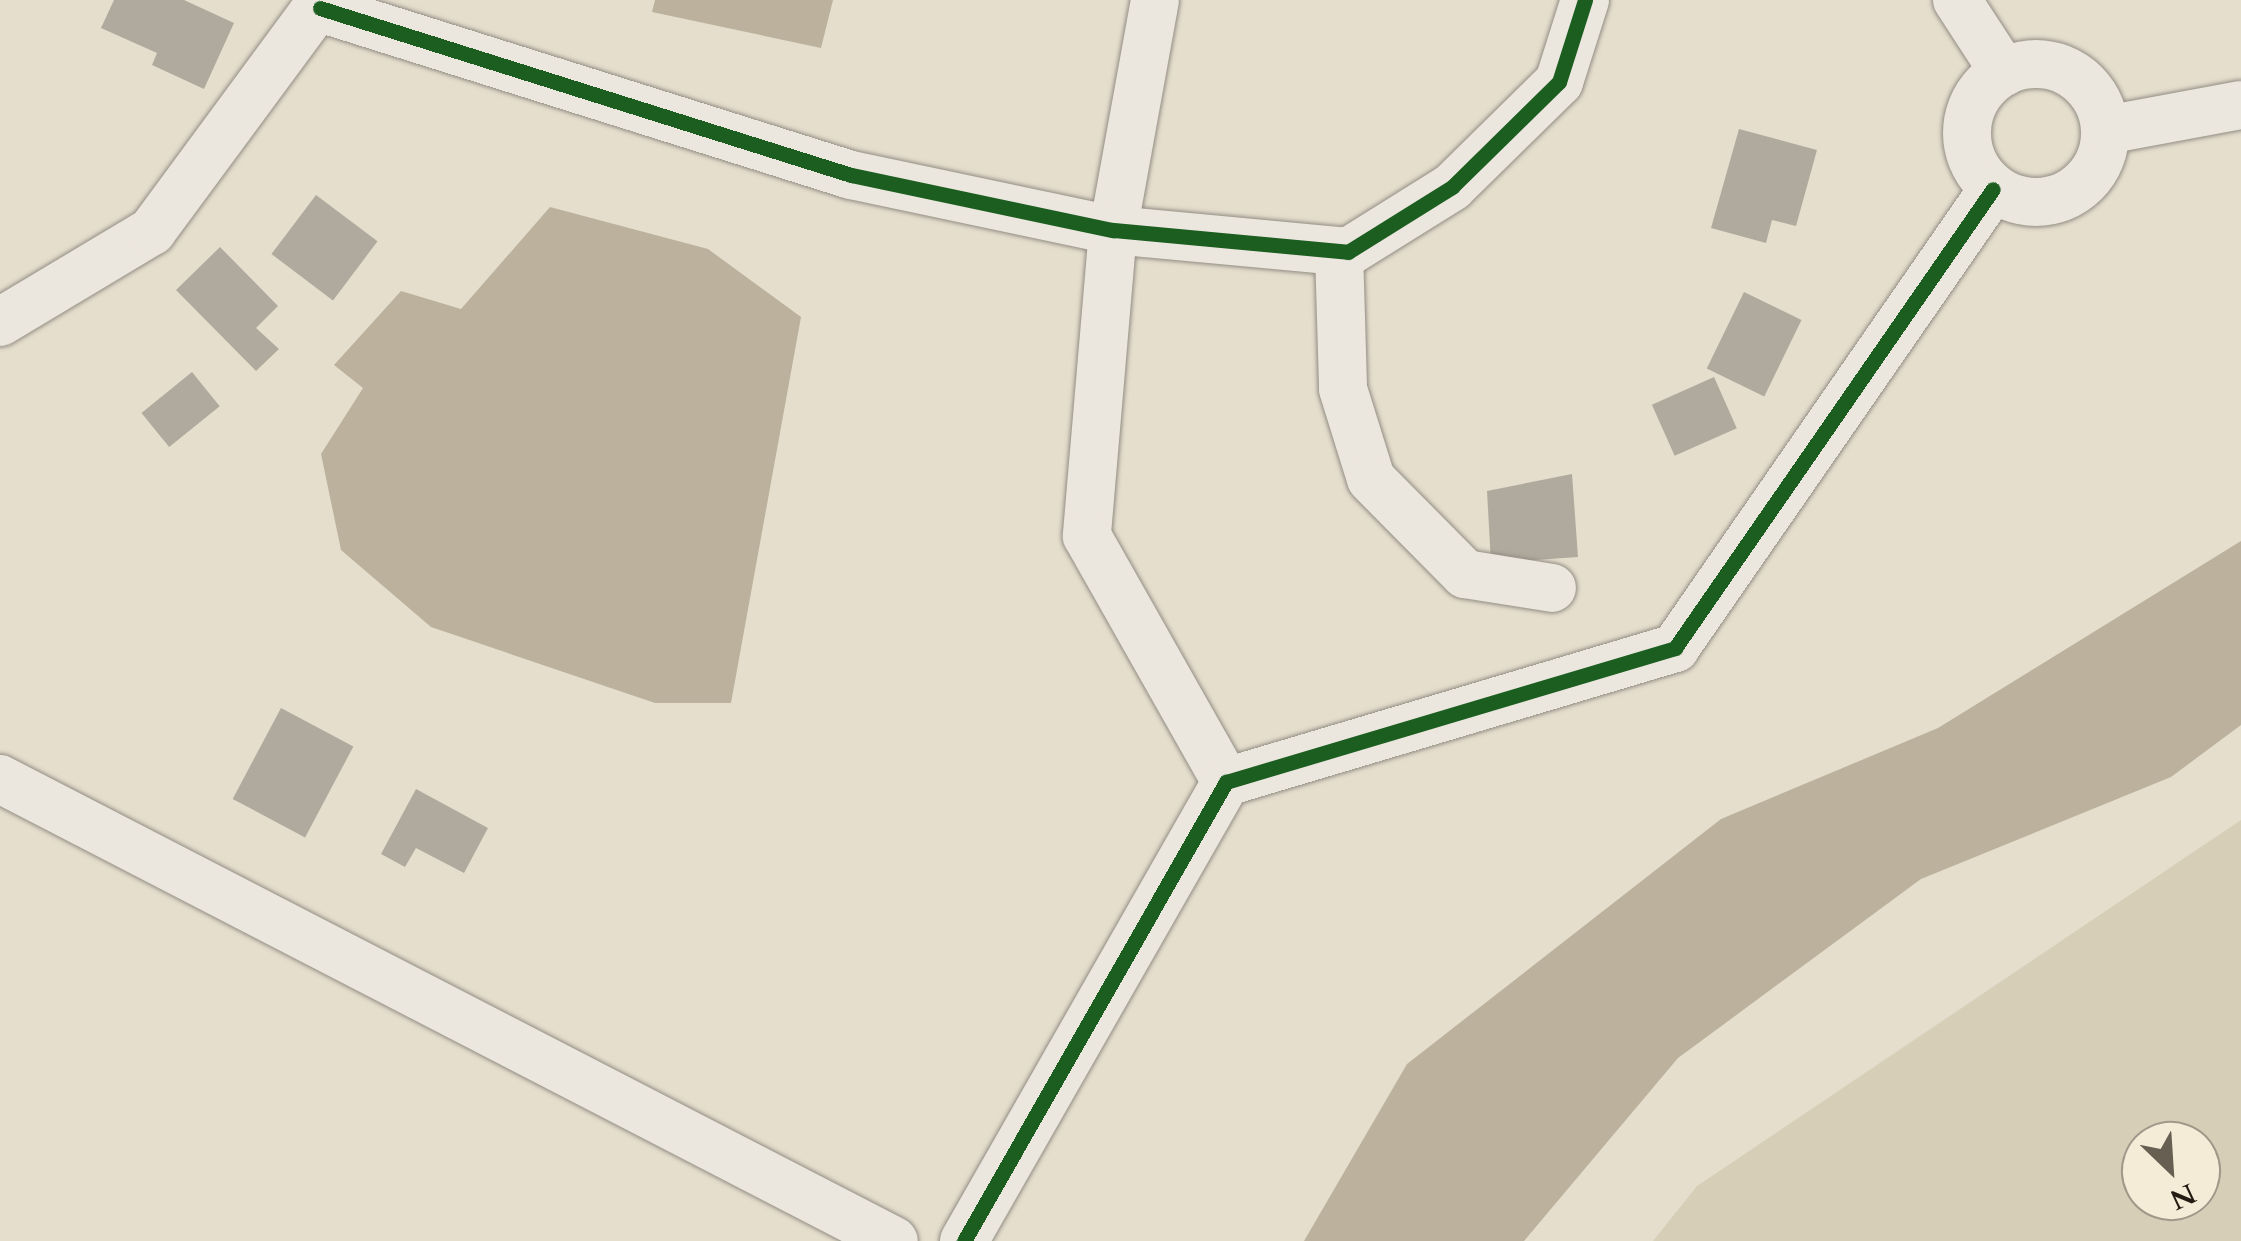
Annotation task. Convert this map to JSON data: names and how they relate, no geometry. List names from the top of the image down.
{
  "north": "bottom right"
}
